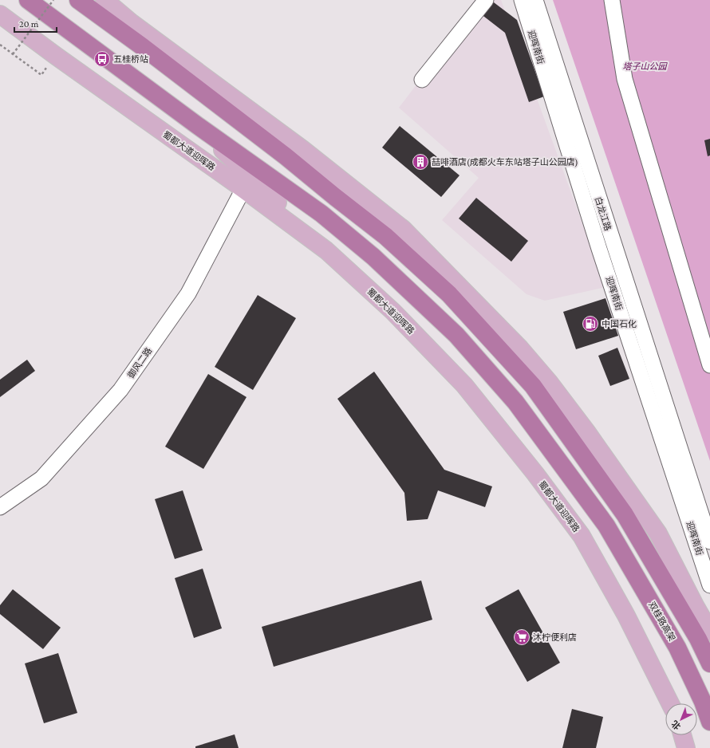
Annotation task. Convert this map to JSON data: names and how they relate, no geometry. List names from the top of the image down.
{
  "streets": {
    "highway": ["双桂路高架"],
    "main road": ["蜀都大道迎晖路"],
    "street": ["迎晖南街", "白龙江路", "御风二路"]
  },
  "crossings": [
    ["蜀都大道迎晖路", "御风二路"]
  ],
  "parks": ["塔子山公园"],
  "places": {
    "bus stop": ["五桂桥站"],
    "building": ["喆啡酒店(成都火车东站塔子山公园店)"],
    "fuel station": ["中国石化"],
    "supermarket": ["沐柠便利店"]
  },
  "scale_bar": "20 m",
  "north": "bottom left"
}
